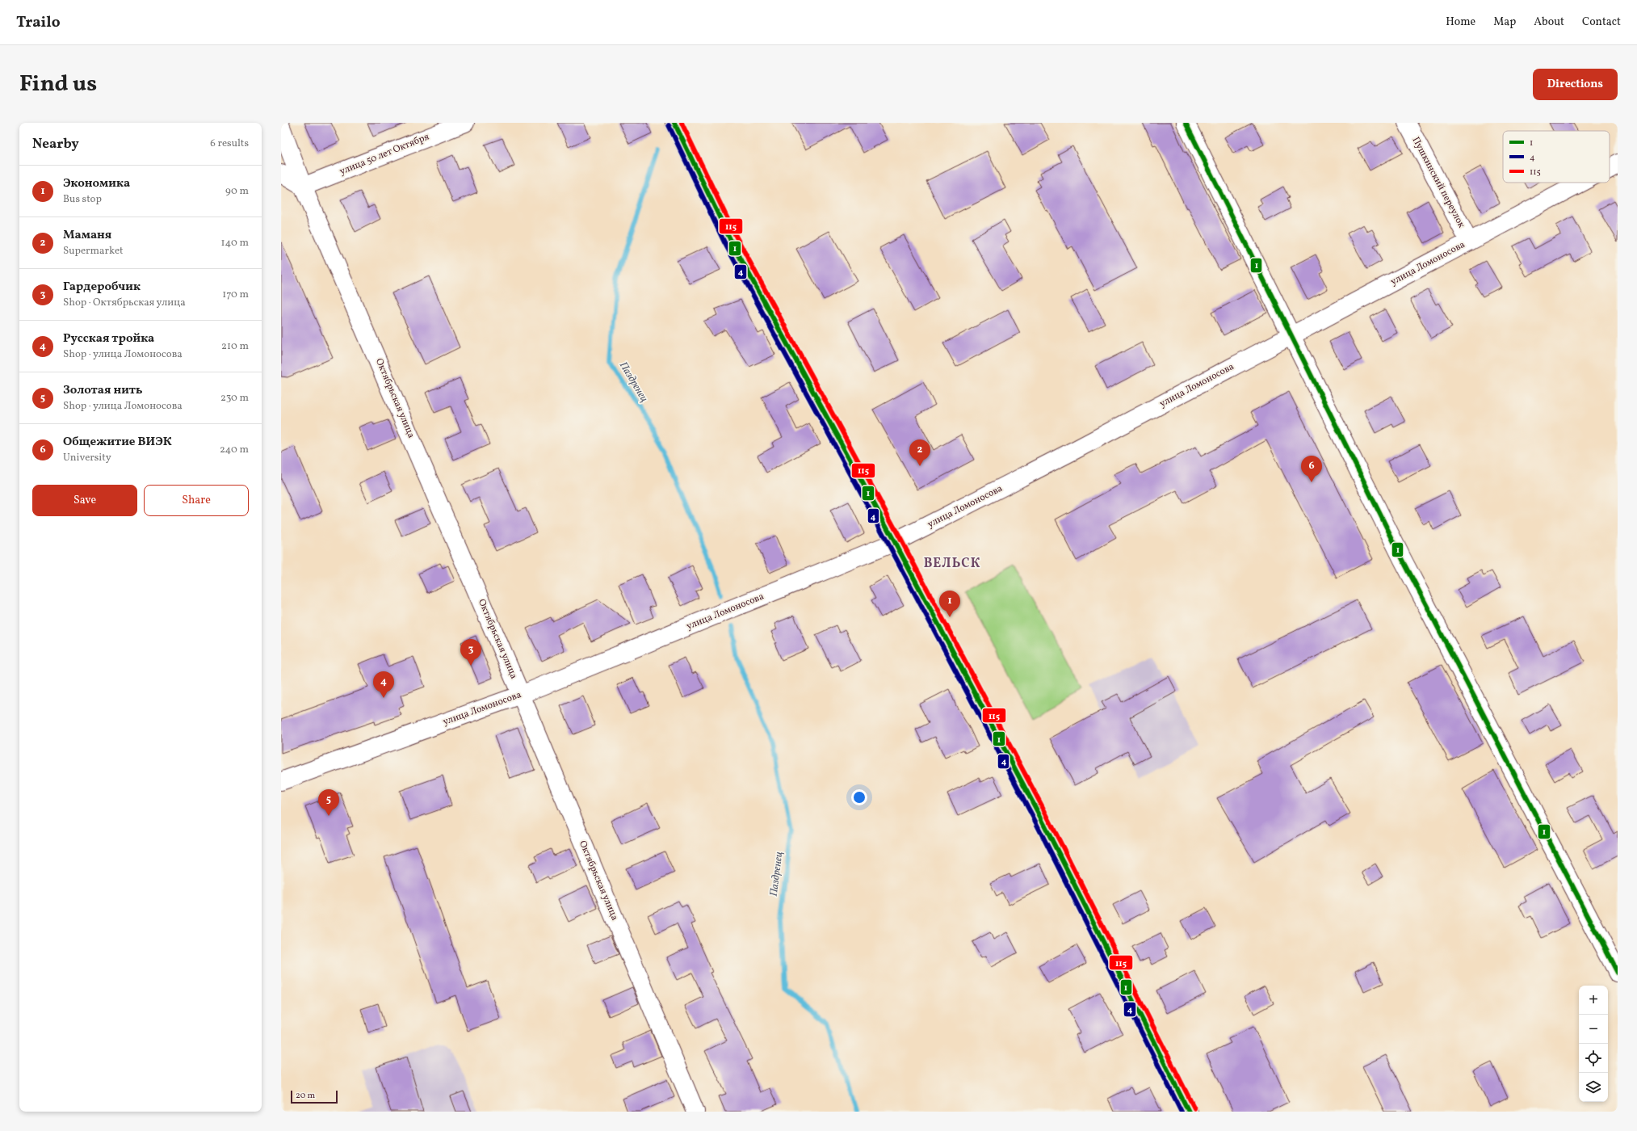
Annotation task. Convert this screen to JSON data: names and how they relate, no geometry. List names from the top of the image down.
{
  "streets": {
    "street": [
      "улица 50 лет Октября",
      "Пушкинский переулок",
      "улица Ломоносова",
      "Октябрьская улица"
    ]
  },
  "crossings": [
    ["улица 50 лет Октября", "Октябрьская улица"],
    ["Пушкинский переулок", "улица Ломоносова"],
    ["улица Ломоносова", "Октябрьская улица"]
  ],
  "districts": ["ВЕЛЬСК"],
  "water": ["Паздренец"],
  "lines": ["transit line 1", "transit line 115", "transit line 4"],
  "legend": ["1", "4", "115"],
  "scale_bar": "20 m",
  "page": {
    "header": "Trailo",
    "nav": [
      "Home",
      "Map",
      "About",
      "Contact"
    ],
    "title": "Find us",
    "buttons": [
      "Directions",
      ["Save", "Share"]
    ],
    "heading": ["Nearby", "6 results"],
    "list": [
      {
        "mark": "1",
        "name": "Экономика",
        "note": "Bus stop",
        "value": "90 m"
      },
      {
        "mark": "2",
        "name": "Маманя",
        "note": "Supermarket",
        "value": "140 m"
      },
      {
        "mark": "3",
        "name": "Гардеробчик",
        "note": "Shop · Октябрьская улица",
        "value": "170 m"
      },
      {
        "mark": "4",
        "name": "Русская тройка",
        "note": "Shop · улица Ломоносова",
        "value": "210 m"
      },
      {
        "mark": "5",
        "name": "Золотая нить",
        "note": "Shop · улица Ломоносова",
        "value": "230 m"
      },
      {
        "mark": "6",
        "name": "Общежитие ВИЭК",
        "note": "University",
        "value": "240 m"
      }
    ],
    "pins": [
      "2",
      "6",
      "1",
      "3",
      "4",
      "5"
    ],
    "map_buttons": ["+", "−"],
    "scale": "20 m"
  }
}
